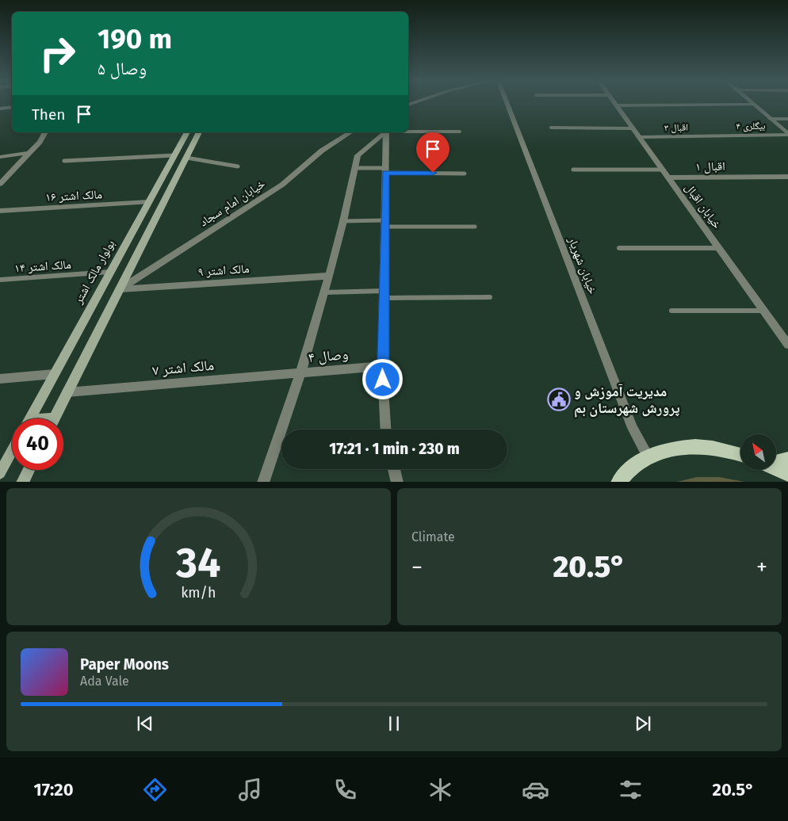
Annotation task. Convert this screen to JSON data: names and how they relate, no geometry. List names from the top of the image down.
{
  "streets": {
    "main road": ["بولوار مالک اشتر"],
    "street": [
      "بیگلری ۴",
      "اقبال ۳",
      "اقبال ۱",
      "مالک اشتر ۱۶",
      "خیابان امام سجاد",
      "خیابان اقبال",
      "خیابان شهریار",
      "مالک اشتر ۹",
      "وصال ۴",
      "مالک اشتر ۷"
    ],
    "lane": ["مالک اشتر ۱۴"]
  },
  "crossings": [
    ["بیگلری ۴", "اقبال ۳"],
    ["اقبال ۳", "خیابان اقبال"],
    ["اقبال ۱", "خیابان اقبال"],
    ["مالک اشتر ۱۶", "بولوار مالک اشتر"],
    ["خیابان امام سجاد", "مالک اشتر ۹"],
    ["مالک اشتر ۱۴", "بولوار مالک اشتر"],
    ["وصال ۴", "مالک اشتر ۷"]
  ],
  "places": {
    "public building": ["مدیریت آموزش و پرورش شهرستان بم"]
  },
  "north": "top left",
  "page": {
    "turn": ["190 m", "وصال ۵"],
    "then": "Then",
    "limit": "40",
    "trip": "17:21 · 1 min · 230 m",
    "tile": "Climate",
    "heat": ["−", "20.5°", "+"],
    "song": ["Paper Moons", "Ada Vale"],
    "tabs": ["17:20", "20.5°"],
    "gauge": ["34", "km/h"]
  }
}
